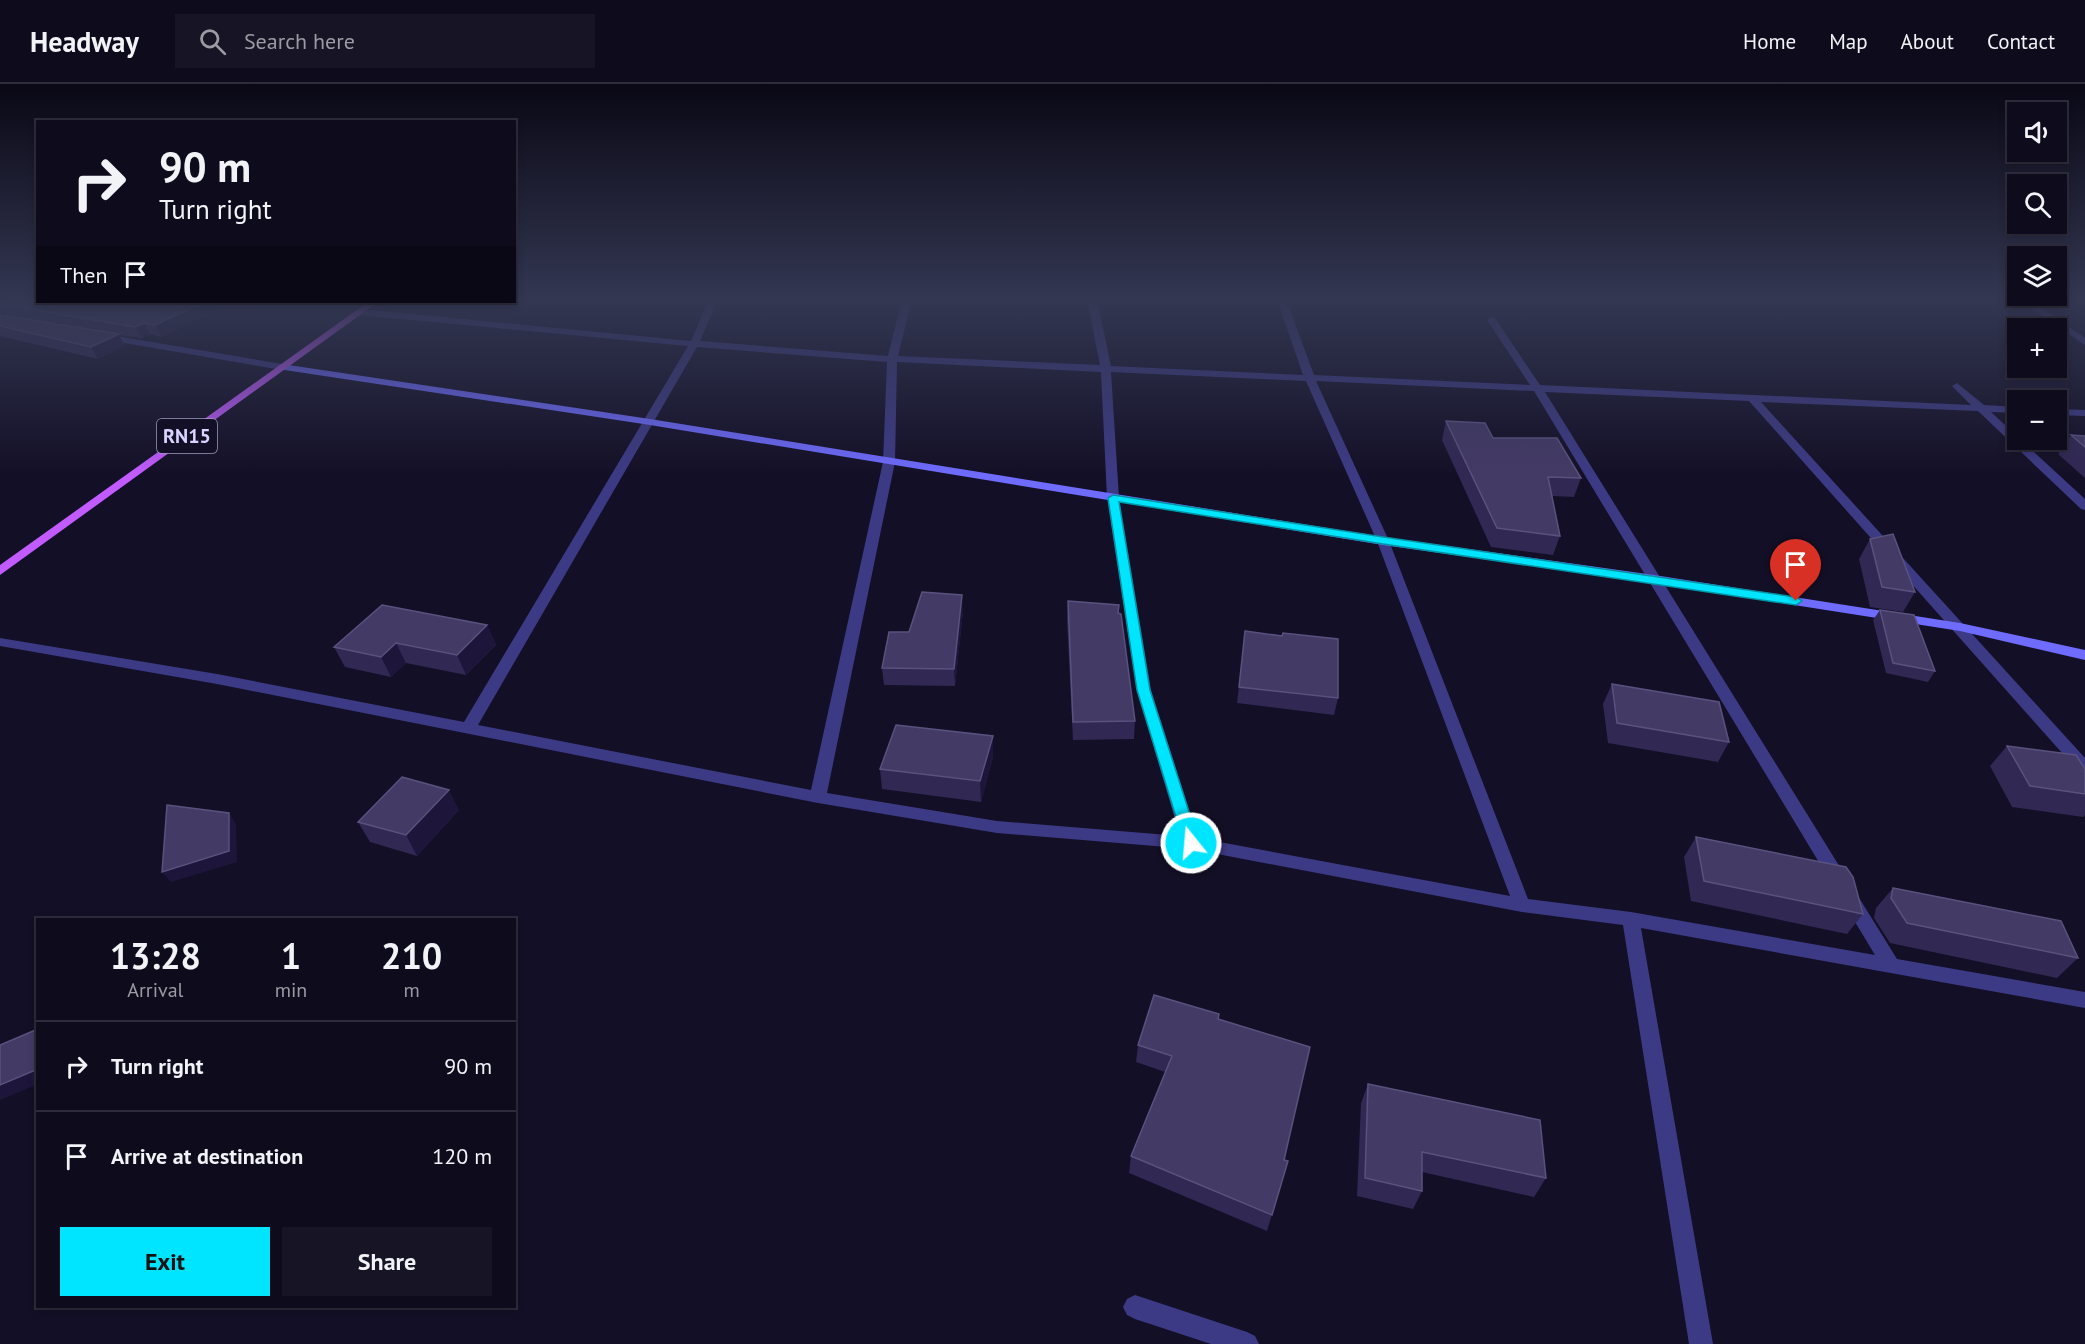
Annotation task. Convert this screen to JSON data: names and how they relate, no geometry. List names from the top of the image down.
{
  "streets": {
    "main road": ["RN15"]
  },
  "page": {
    "header": "Headway",
    "search": "Search here",
    "nav": [
      "Home",
      "Map",
      "About",
      "Contact"
    ],
    "map_buttons": ["+", "−"],
    "turn": ["90 m", "Turn right"],
    "then": "Then",
    "eta": [
      "13:28",
      "Arrival",
      "1",
      "min",
      "210",
      "m"
    ],
    "list": [
      {
        "name": "Turn right",
        "value": "90 m"
      },
      {
        "name": "Arrive at destination",
        "value": "120 m"
      }
    ],
    "buttons": ["Exit", "Share"]
  }
}
